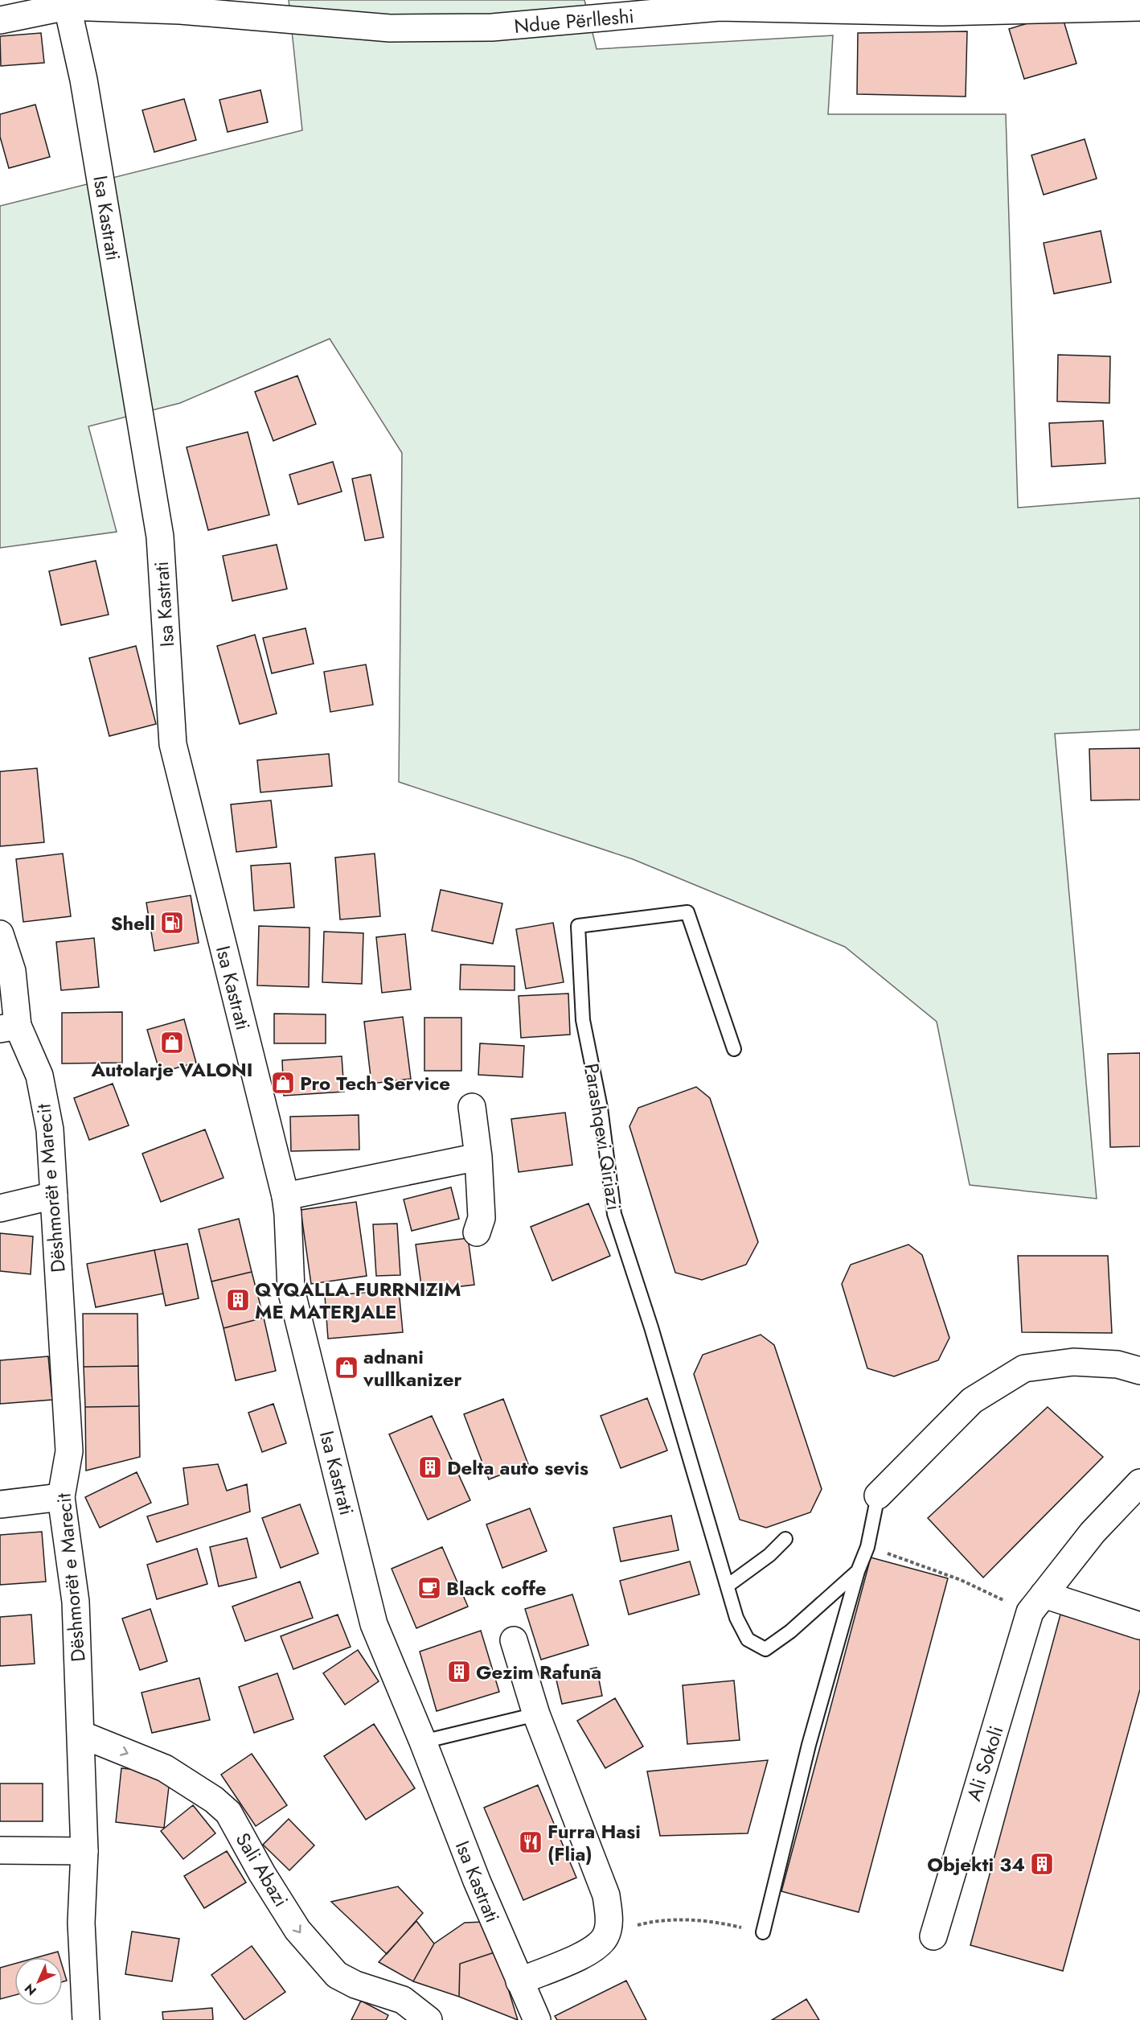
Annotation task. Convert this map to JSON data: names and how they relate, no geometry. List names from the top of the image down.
{
  "streets": {
    "street": [
      "Ndue Përlleshi",
      "Isa Kastrati",
      "Parashqevi Qiriazi",
      "Dëshmorët e Marecit",
      "Ali Sokoli",
      "Sali Abazi"
    ]
  },
  "crossings": [
    ["Ndue Përlleshi", "Isa Kastrati"],
    ["Dëshmorët e Marecit", "Sali Abazi"]
  ],
  "one_way": ["Sali Abazi"],
  "places": {
    "fuel station": ["Shell"],
    "shop": ["Autolarje VALONI", "Pro Tech Service", "adnani vullkanizer"],
    "building": [
      "QYQALLA FURRNIZIM ME MATERJALE",
      "Delta auto sevis",
      "Gezim Rafuna",
      "Objekti 34"
    ],
    "cafe": ["Black coffe"],
    "restaurant": ["Furra Hasi (Flia)"]
  },
  "north": "bottom left"
}
